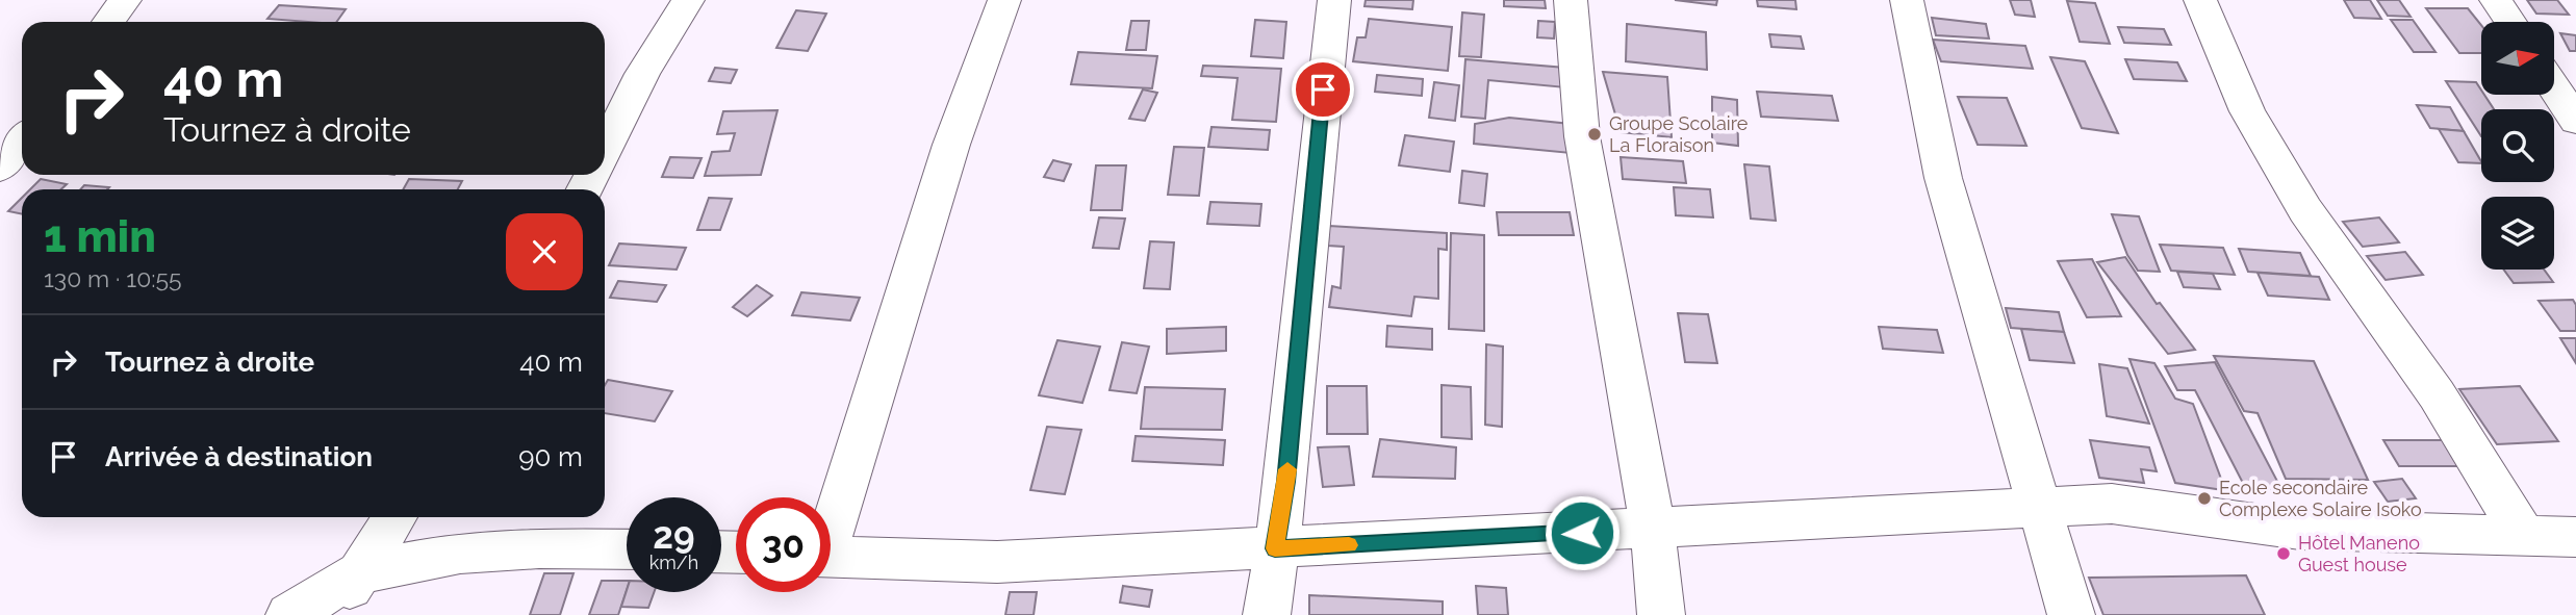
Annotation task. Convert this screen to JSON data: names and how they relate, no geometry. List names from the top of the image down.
{
  "places": ["Groupe Scolaire La Floraison", "Ecole secondaire Complexe Solaire Isoko", "Hôtel Maneno Guest house"],
  "north": "right",
  "page": {
    "turn": ["40 m", "Tournez à droite"],
    "heading": ["1 min", "130 m · 10:55"],
    "list": [
      {
        "name": "Tournez à droite",
        "value": "40 m"
      },
      {
        "name": "Arrivée à destination",
        "value": "90 m"
      }
    ],
    "speed": "29 km/h",
    "limit": "30"
  }
}
